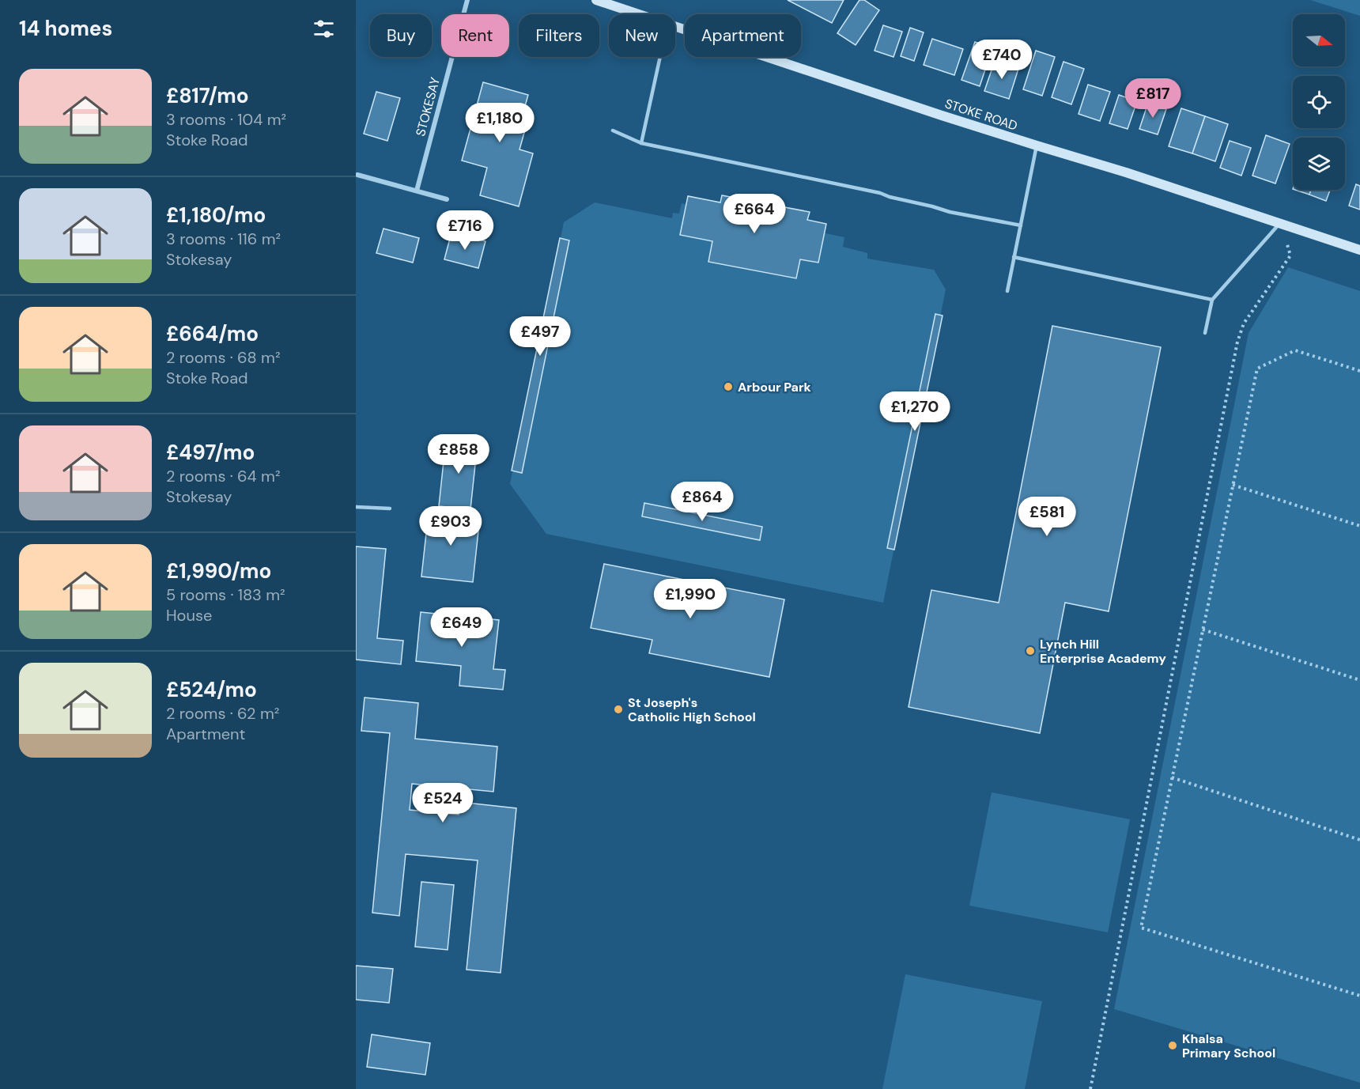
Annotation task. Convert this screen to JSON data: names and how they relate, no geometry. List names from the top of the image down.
{
  "streets": {
    "main road": ["STOKE ROAD"],
    "street": ["STOKESAY"]
  },
  "places": [
    "Arbour Park",
    "Lynch Hill Enterprise Academy",
    "St Joseph's Catholic High School",
    "Khalsa Primary School"
  ],
  "north": "right",
  "page": {
    "heading": "14 homes",
    "chip": [
      "Buy",
      "Rent",
      "Filters",
      "New",
      "Apartment"
    ],
    "price": [
      "£740",
      "£817",
      "£1,180",
      "£664",
      "£716",
      "£497",
      "£1,270",
      "£858",
      "£864",
      "£581",
      "£903",
      "£1,990",
      "£649",
      "£524"
    ],
    "list": [
      {
        "name": "£817/mo",
        "note": "3 rooms · 104 m² · Stoke Road"
      },
      {
        "name": "£1,180/mo",
        "note": "3 rooms · 116 m² · Stokesay"
      },
      {
        "name": "£664/mo",
        "note": "2 rooms · 68 m² · Stoke Road"
      },
      {
        "name": "£497/mo",
        "note": "2 rooms · 64 m² · Stokesay"
      },
      {
        "name": "£1,990/mo",
        "note": "5 rooms · 183 m² · House"
      },
      {
        "name": "£524/mo",
        "note": "2 rooms · 62 m² · Apartment"
      }
    ]
  }
}
